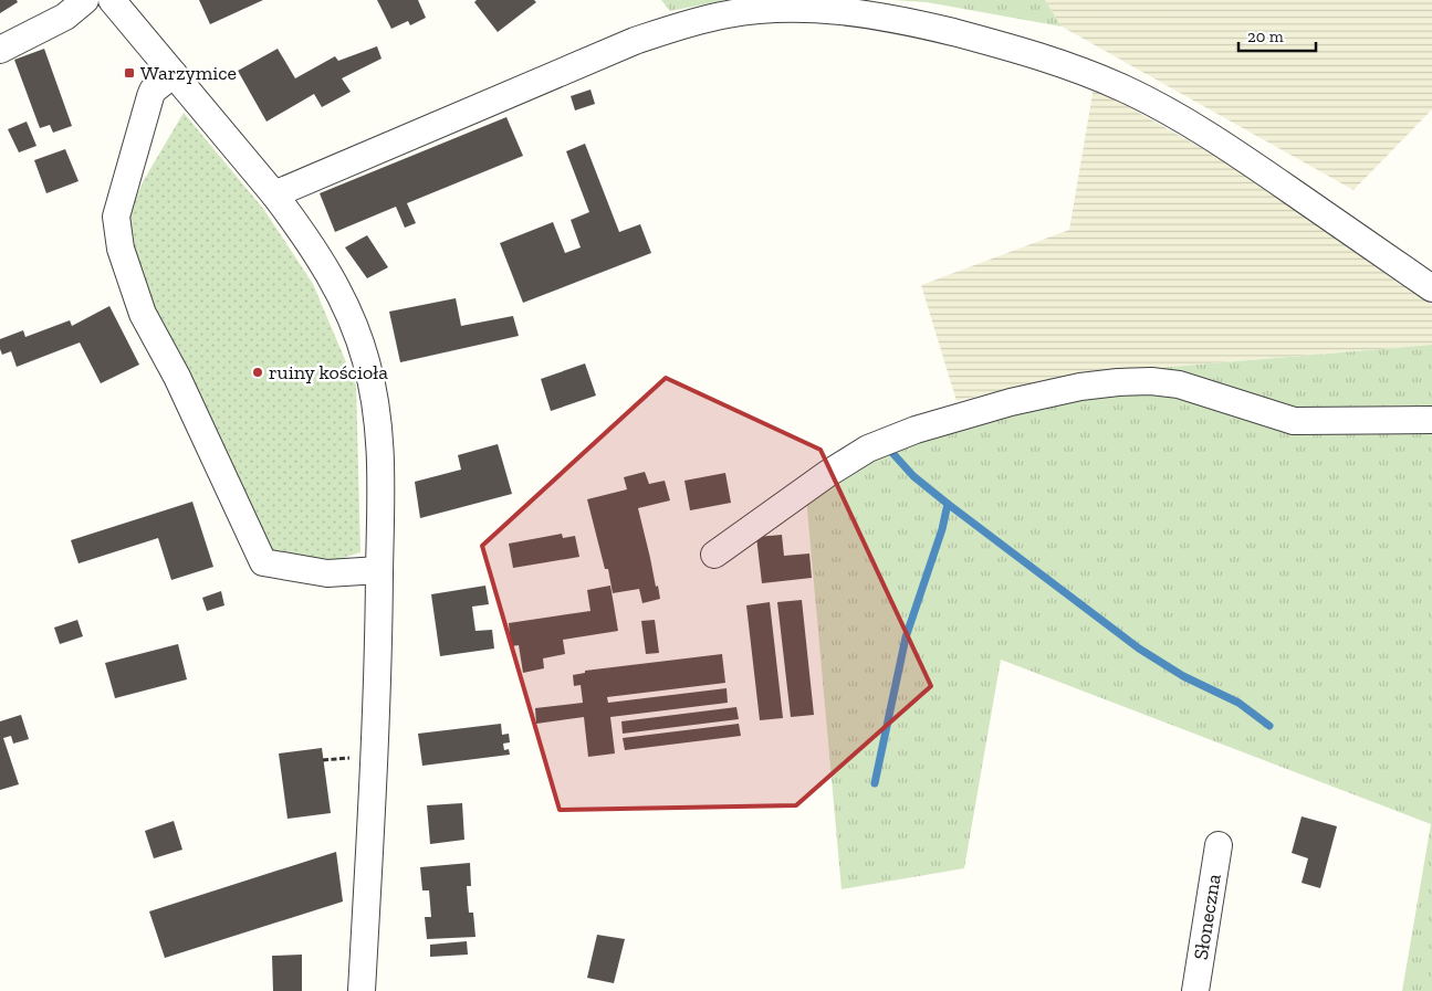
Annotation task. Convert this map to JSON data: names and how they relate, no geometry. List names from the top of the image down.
{
  "streets": {
    "street": ["Słoneczna"]
  },
  "places": {
    "transit": ["Warzymice"],
    "other": ["ruiny kościoła"]
  },
  "scale_bar": "20 m"
}
